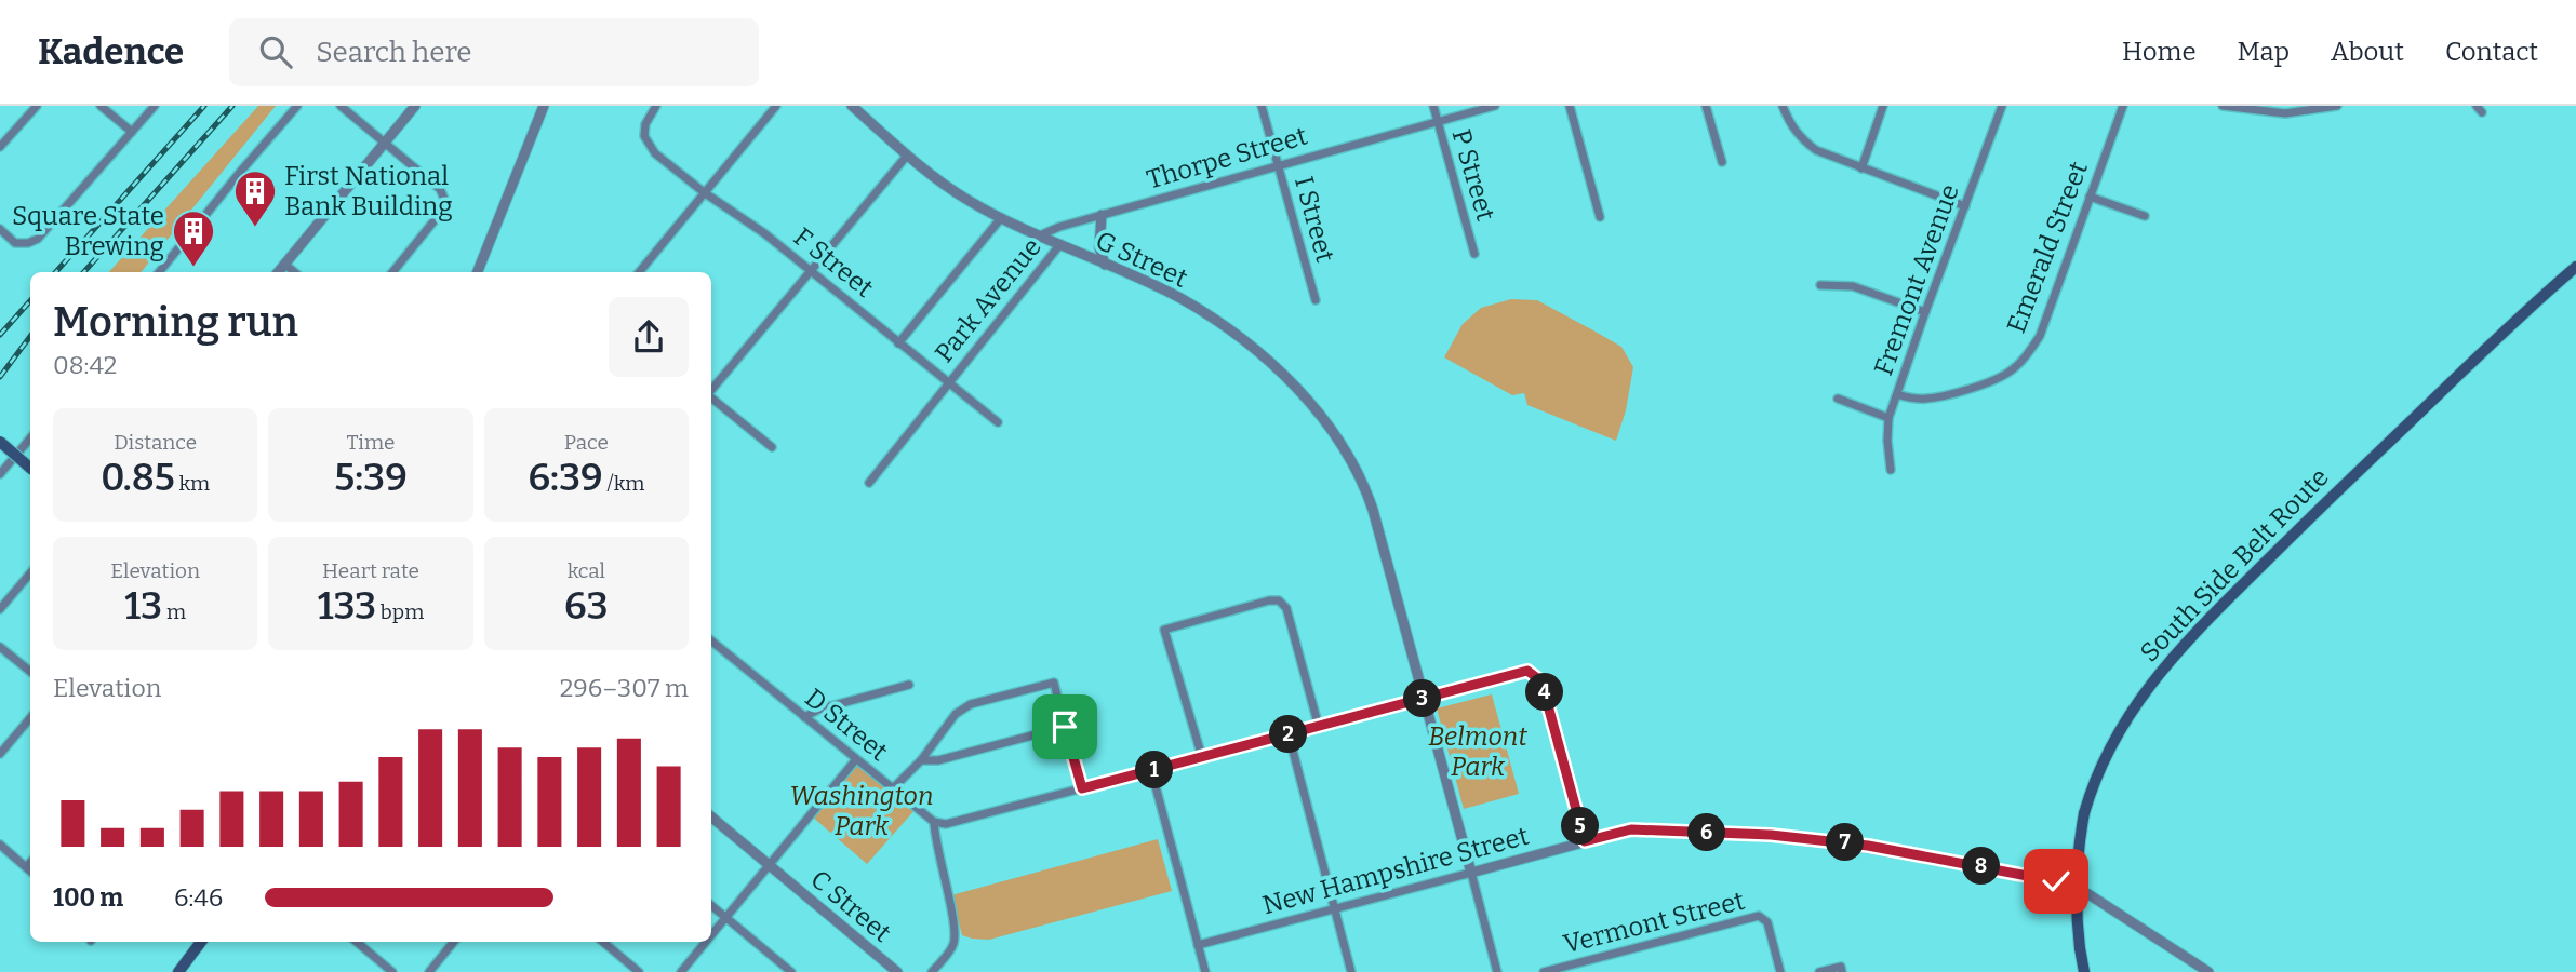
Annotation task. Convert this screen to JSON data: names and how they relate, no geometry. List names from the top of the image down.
{
  "streets": {
    "main road": ["South Side Belt Route"],
    "street": [
      "Thorpe Street",
      "P Street",
      "I Street",
      "Emerald Street",
      "G Street",
      "F Street",
      "Fremont Avenue",
      "Park Avenue",
      "D Street",
      "New Hampshire Street",
      "C Street",
      "Vermont Street"
    ]
  },
  "crossings": [
    ["Thorpe Street", "P Street"],
    ["Thorpe Street", "I Street"],
    ["Thorpe Street", "G Street"],
    ["Emerald Street", "Fremont Avenue"],
    ["G Street", "Park Avenue"],
    ["G Street", "New Hampshire Street"],
    ["F Street", "Park Avenue"]
  ],
  "parks": ["Belmont Park", "Washington Park"],
  "places": {
    "building": ["First National Bank Building", "Square State Brewing"]
  },
  "page": {
    "header": "Kadence",
    "search": "Search here",
    "nav": [
      "Home",
      "Map",
      "About",
      "Contact"
    ],
    "heading": ["Morning run", "08:42"],
    "stats": [
      ["Distance", "0.85 km"],
      ["Time", "5:39"],
      ["Pace", "6:39 /km"],
      ["Elevation", "13 m"],
      ["Heart rate", "133 bpm"],
      ["kcal", "63"]
    ],
    "chart": ["Elevation", "296–307 m"],
    "pins": [
      "4",
      "3",
      "2",
      "1",
      "5",
      "6",
      "7",
      "8"
    ],
    "list": [
      {
        "name": "100 m",
        "note": "6:46"
      }
    ]
  }
}
